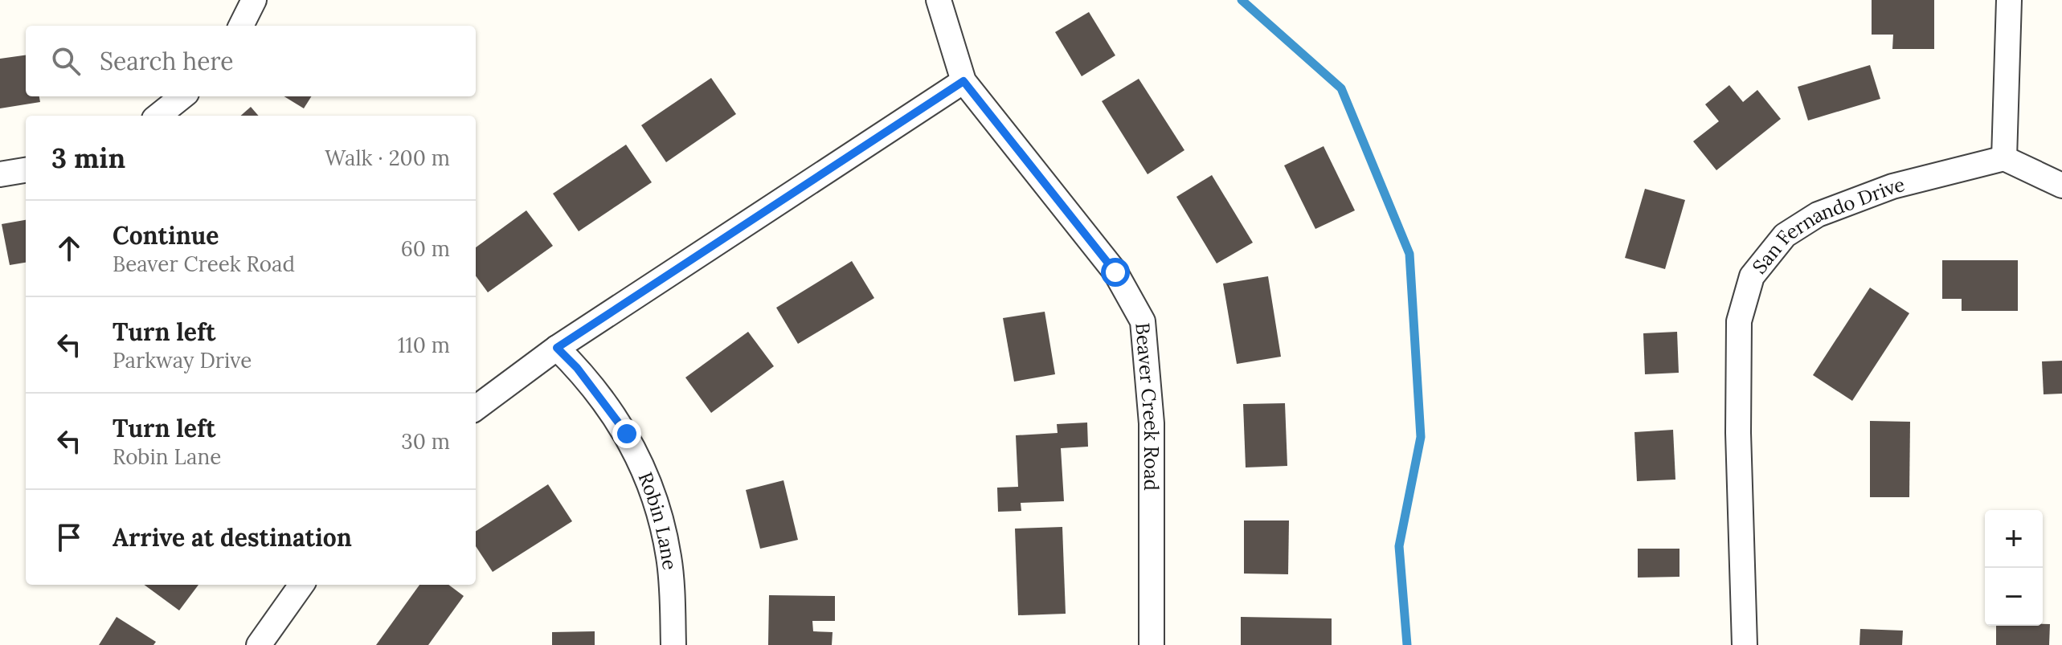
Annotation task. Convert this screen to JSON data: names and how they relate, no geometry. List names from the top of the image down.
{
  "streets": {
    "street": ["San Fernando Drive", "Beaver Creek Road", "Robin Lane"]
  },
  "page": {
    "search": "Search here",
    "heading": ["3 min", "Walk · 200 m"],
    "list": [
      ["Continue", "Beaver Creek Road", "60 m"],
      ["Turn left", "Parkway Drive", "110 m"],
      ["Turn left", "Robin Lane", "30 m"],
      "Arrive at destination"
    ],
    "map_buttons": ["+", "−"]
  }
}
